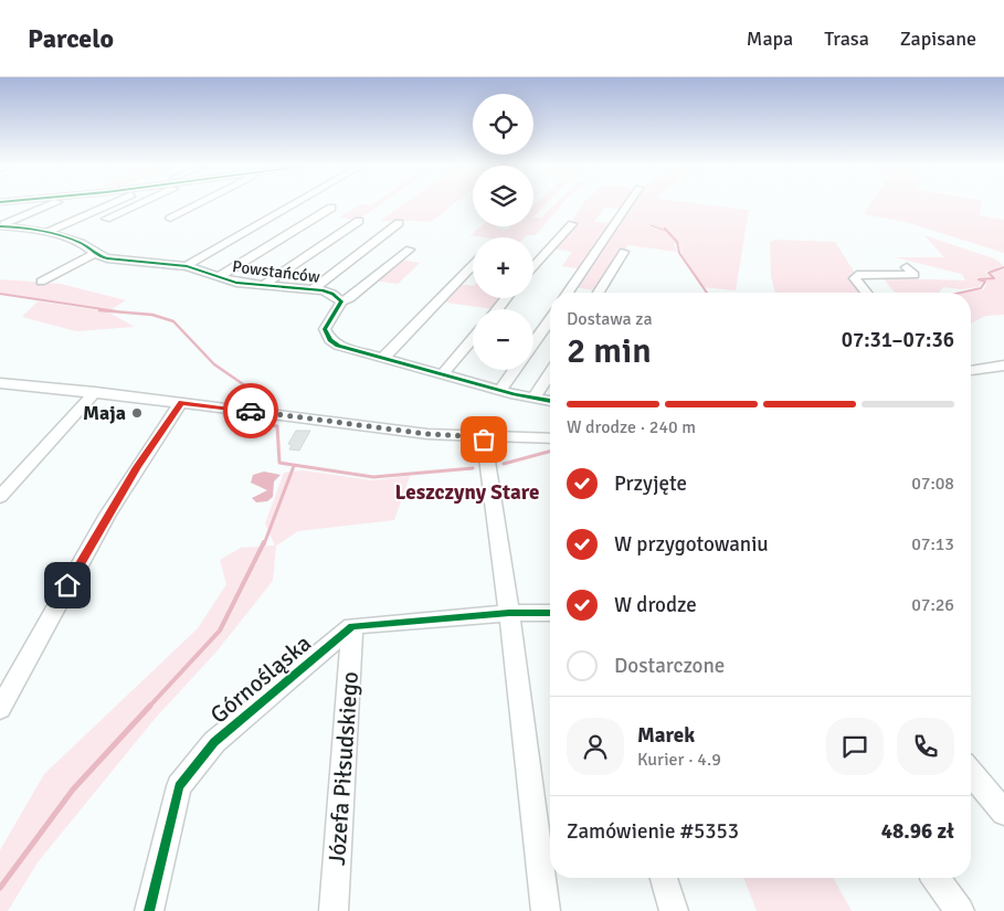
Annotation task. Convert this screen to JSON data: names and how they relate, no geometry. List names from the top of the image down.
{
  "streets": {
    "street": ["Powstańców", "Górnośląska", "Józefa Piłsudskiego"]
  },
  "crossings": [
    ["Górnośląska", "Józefa Piłsudskiego"]
  ],
  "districts": ["Leszczyny Stare"],
  "places": ["Maja"],
  "page": {
    "header": "Parcelo",
    "nav": ["Mapa", "Trasa", "Zapisane"],
    "map_buttons": ["+", "−"],
    "heading": ["2 min", "Dostawa za", "07:31–07:36"],
    "panel": [
      "Marek",
      "Kurier · 4.9",
      "Zamówienie #5353",
      "48.96 zł"
    ],
    "bar": "W drodze · 240 m",
    "list": [
      ["Przyjęte", "07:08"],
      ["W przygotowaniu", "07:13"],
      ["W drodze", "07:26"],
      "Dostarczone"
    ]
  }
}
